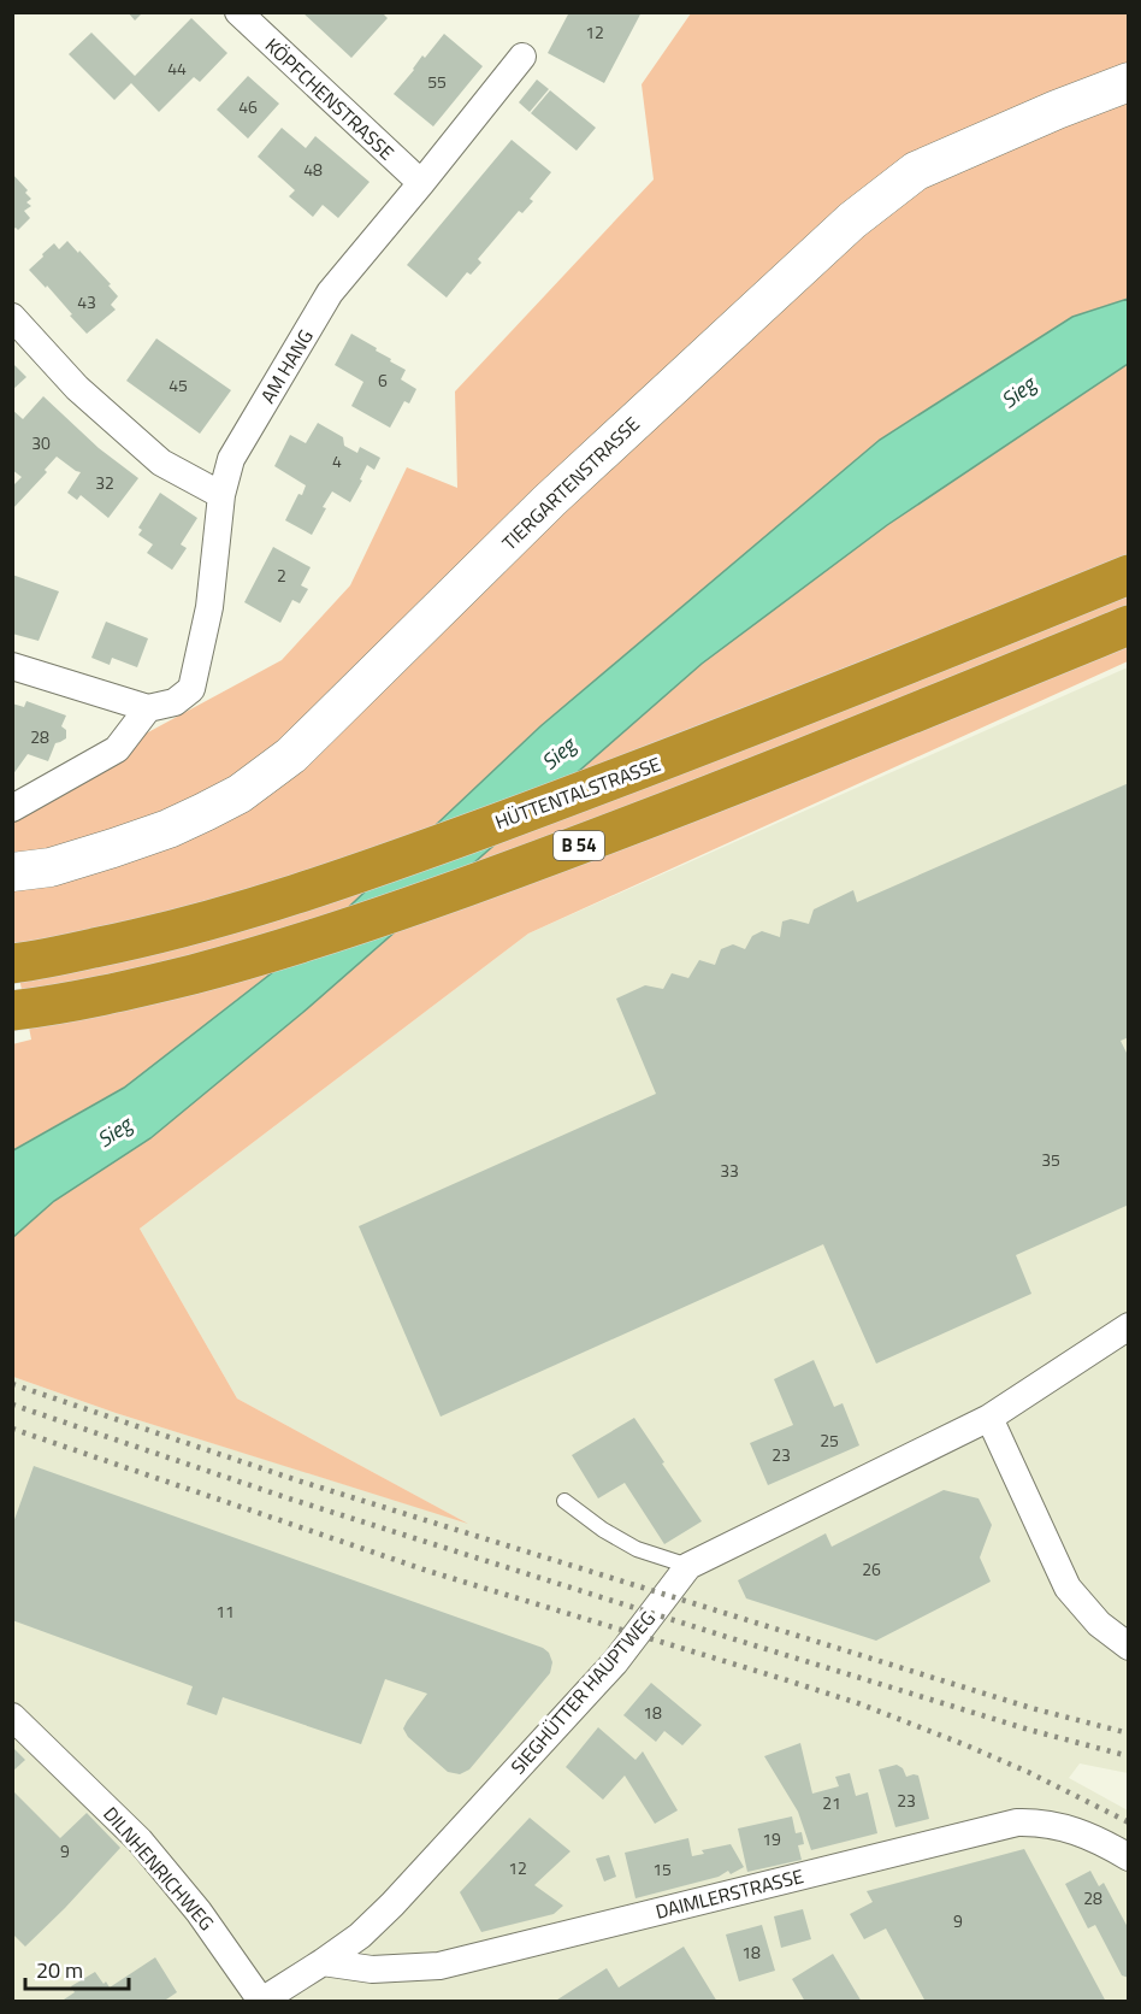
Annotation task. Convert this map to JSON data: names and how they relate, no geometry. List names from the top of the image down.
{
  "streets": {
    "highway": ["HÜTTENTALSTRASSE", "B 54"],
    "street": [
      "KÖPFCHENSTRASSE",
      "AM HANG",
      "TIERGARTENSTRASSE",
      "SIEGHÜTTER HAUPTWEG",
      "DILNHENRICHWEG",
      "DAIMLERSTRASSE"
    ]
  },
  "crossings": [
    ["KÖPFCHENSTRASSE", "AM HANG"],
    ["SIEGHÜTTER HAUPTWEG", "DILNHENRICHWEG"],
    ["SIEGHÜTTER HAUPTWEG", "DAIMLERSTRASSE"]
  ],
  "water": ["Sieg"],
  "house_numbers": [
    "12",
    "44",
    "55",
    "46",
    "48",
    "43",
    "6",
    "45",
    "30",
    "4",
    "32",
    "2",
    "28",
    "35",
    "33",
    "25",
    "23",
    "26",
    "11",
    "18",
    "23",
    "21",
    "19",
    "9",
    "12",
    "15",
    "28",
    "9",
    "18"
  ],
  "scale_bar": "20 m"
}
